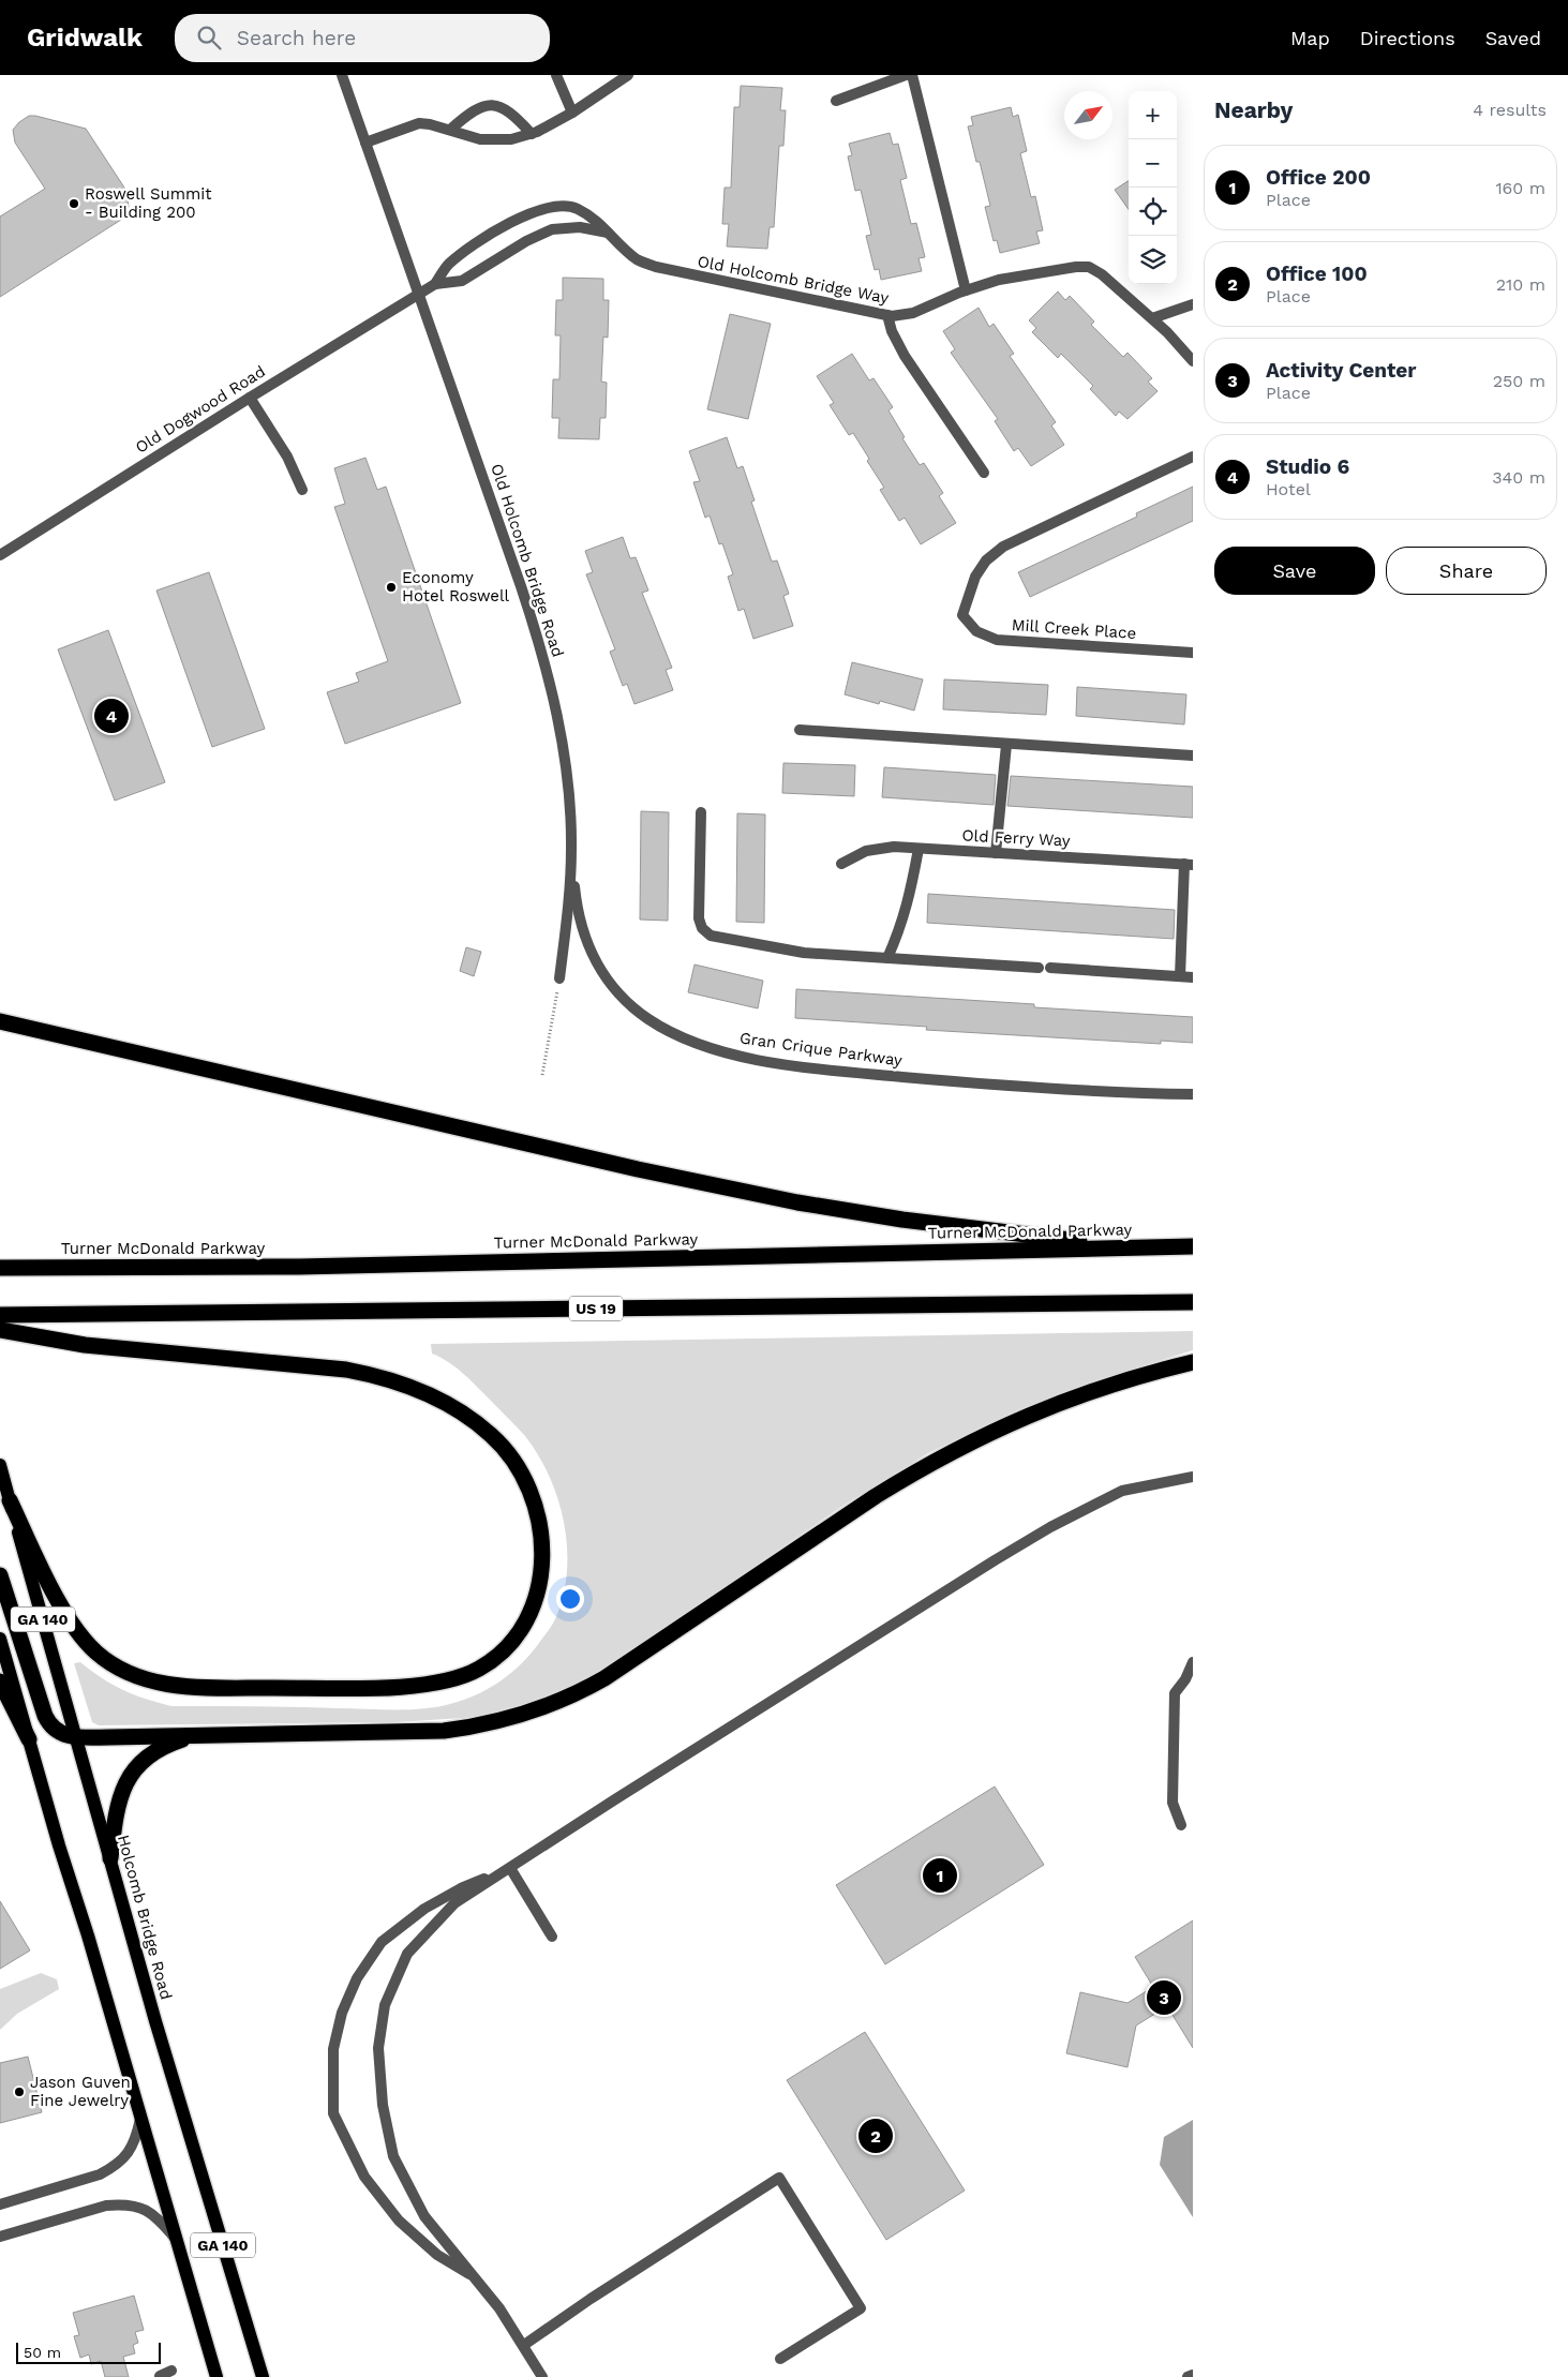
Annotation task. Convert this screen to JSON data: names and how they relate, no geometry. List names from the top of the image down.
{
  "streets": {
    "highway": ["Turner McDonald Parkway", "US 19"],
    "main road": ["GA 140", "Holcomb Bridge Road"],
    "street": [
      "Old Holcomb Bridge Way",
      "Old Dogwood Road",
      "Old Holcomb Bridge Road",
      "Mill Creek Place",
      "Old Ferry Way",
      "Gran Crique Parkway"
    ]
  },
  "crossings": [
    ["Old Holcomb Bridge Way", "Old Dogwood Road"],
    ["Old Holcomb Bridge Way", "Old Holcomb Bridge Road"],
    ["Old Dogwood Road", "Old Holcomb Bridge Road"],
    ["Old Holcomb Bridge Road", "Gran Crique Parkway"]
  ],
  "places": ["Roswell Summit - Building 200", "Economy Hotel Roswell", "Jason Guven Fine Jewelry"],
  "scale_bar": "50 m",
  "north": "top right",
  "page": {
    "header": "Gridwalk",
    "search": "Search here",
    "nav": ["Map", "Directions", "Saved"],
    "heading": ["Nearby", "4 results"],
    "map_buttons": ["+", "−"],
    "list": [
      {
        "mark": "1",
        "name": "Office 200",
        "note": "Place",
        "value": "160 m"
      },
      {
        "mark": "2",
        "name": "Office 100",
        "note": "Place",
        "value": "210 m"
      },
      {
        "mark": "3",
        "name": "Activity Center",
        "note": "Place",
        "value": "250 m"
      },
      {
        "mark": "4",
        "name": "Studio 6",
        "note": "Hotel",
        "value": "340 m"
      }
    ],
    "buttons": ["Save", "Share"],
    "pins": [
      "4",
      "1",
      "3",
      "2"
    ],
    "scale": "50 m"
  }
}
